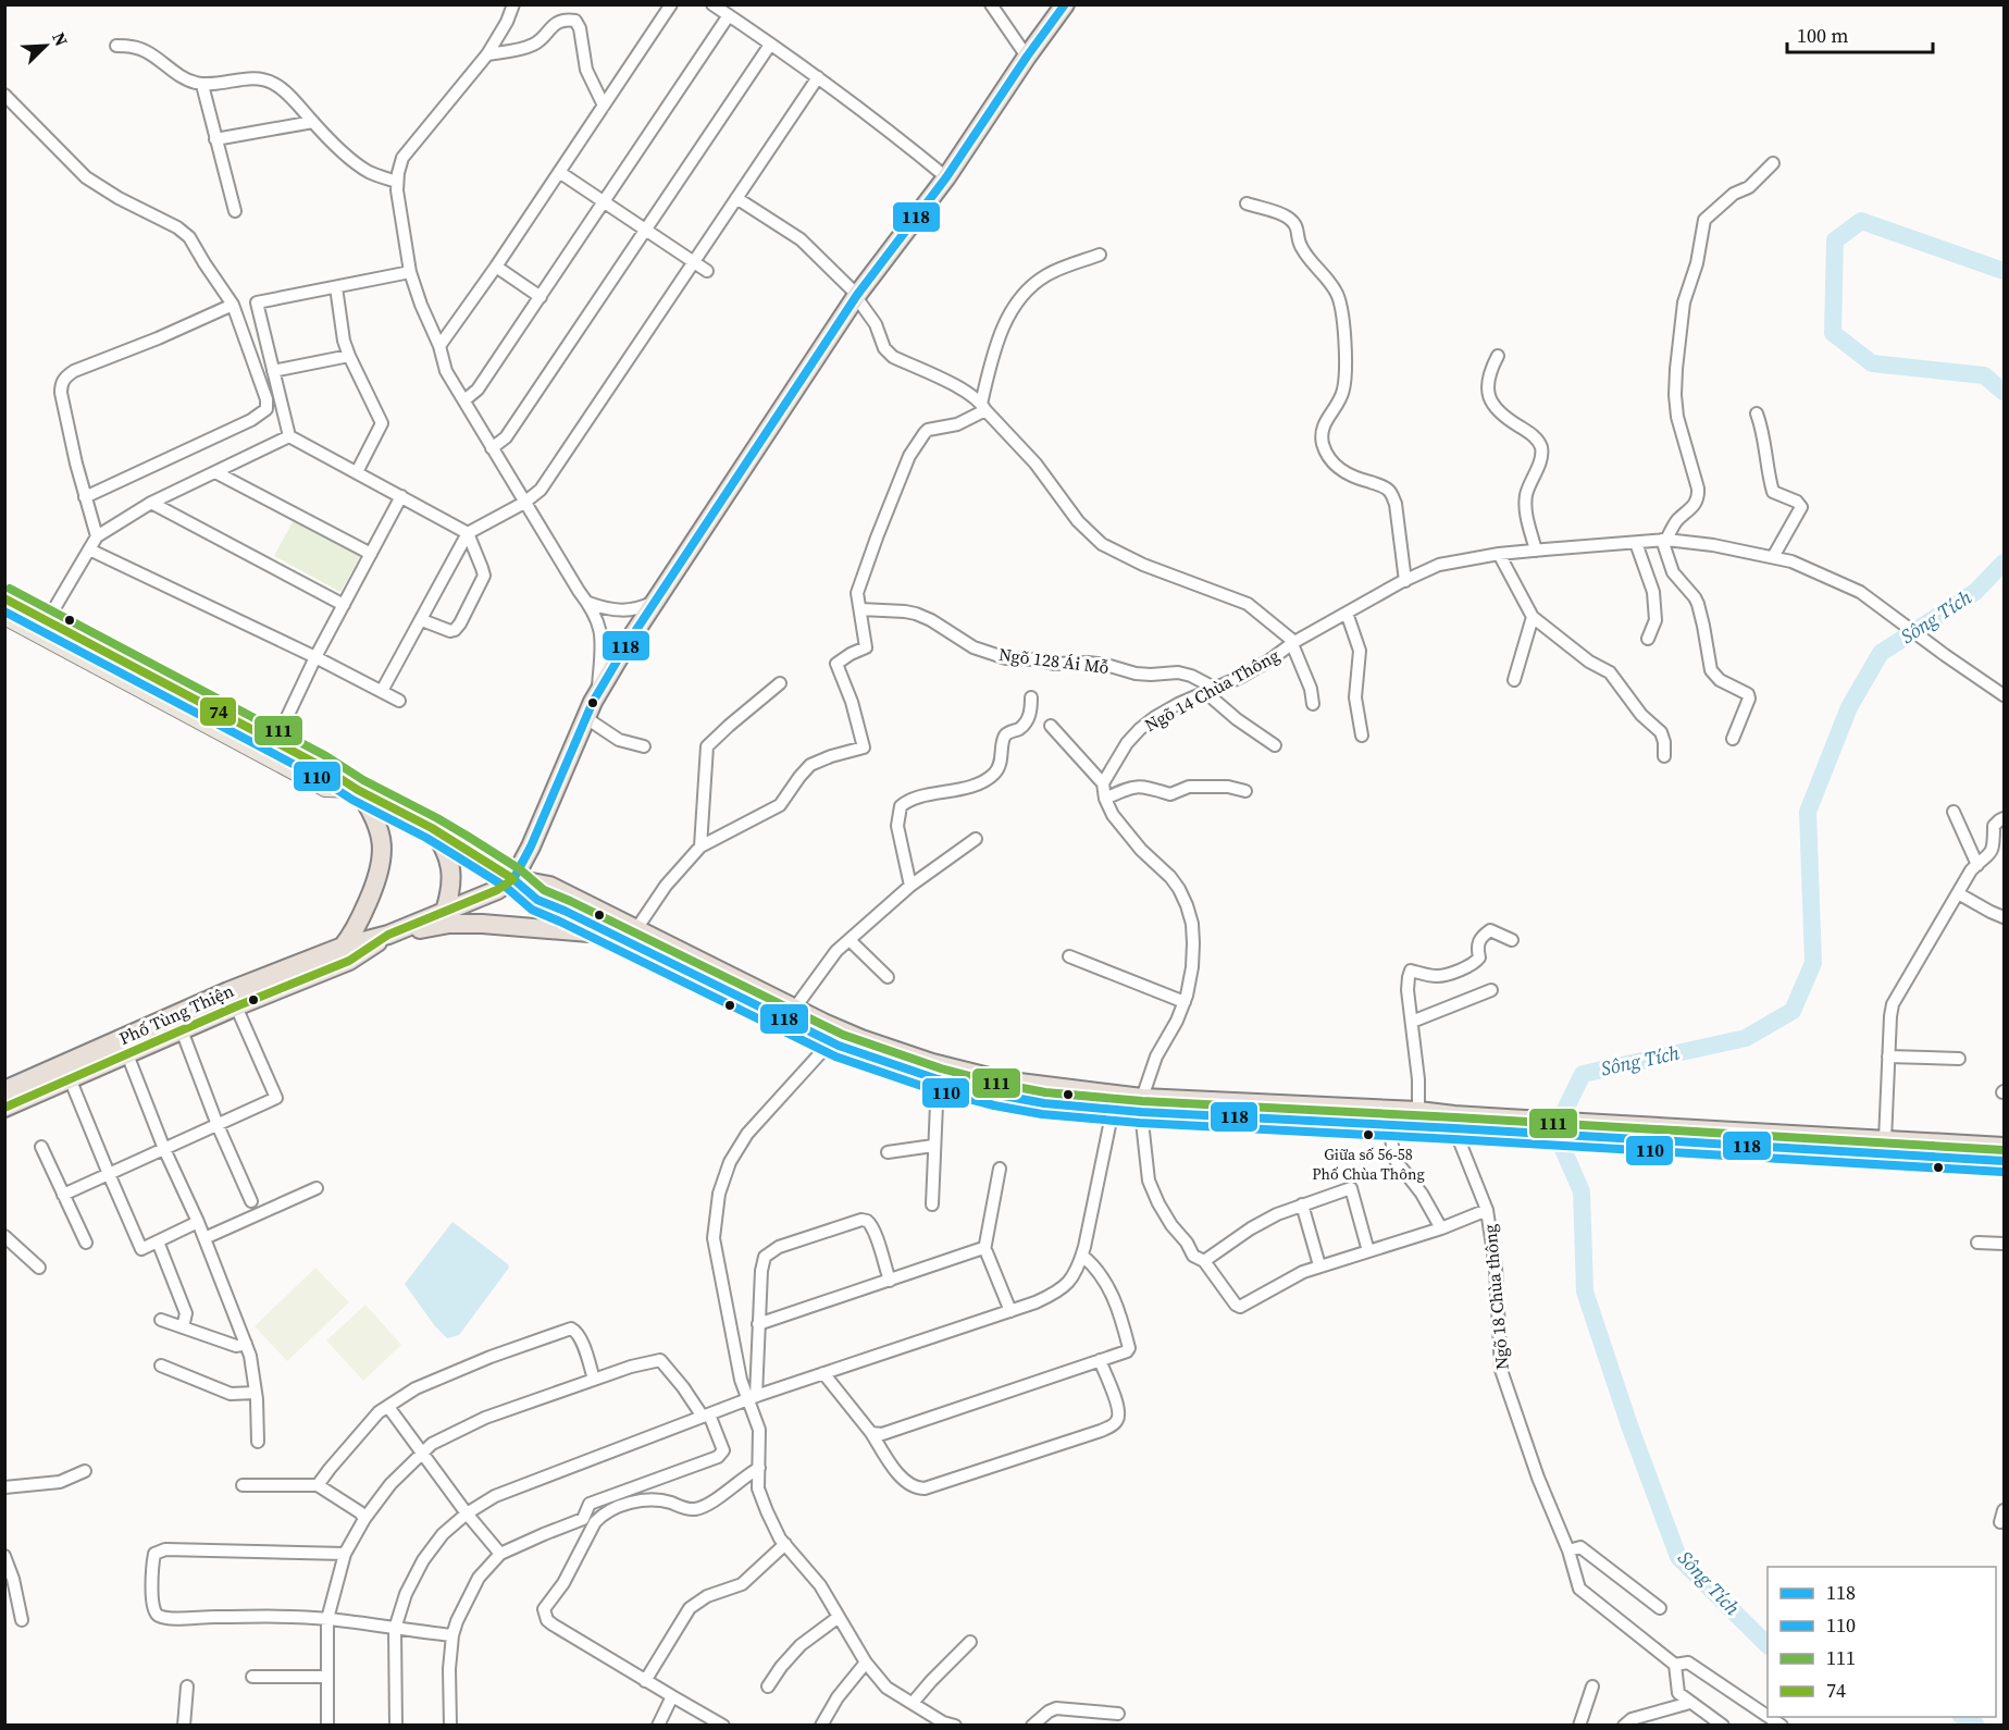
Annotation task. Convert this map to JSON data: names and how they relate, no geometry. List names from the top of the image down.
{
  "streets": {
    "highway": ["Phố Tùng Thiện"],
    "street": ["Ngõ 128 Ái Mỗ", "Ngõ 14 Chùa Thông", "Ngõ 18 Chùa thông"]
  },
  "crossings": [
    ["Ngõ 128 Ái Mỗ", "Ngõ 14 Chùa Thông"]
  ],
  "water": ["Sông Tích"],
  "places": ["Giữa số 56-58 Phố Chùa Thông"],
  "lines": [
    "transit line 118",
    "transit line 111",
    "transit line 74",
    "transit line 110"
  ],
  "legend": [
    "118",
    "110",
    "111",
    "74"
  ],
  "scale_bar": "100 m",
  "north": "top right"
}
